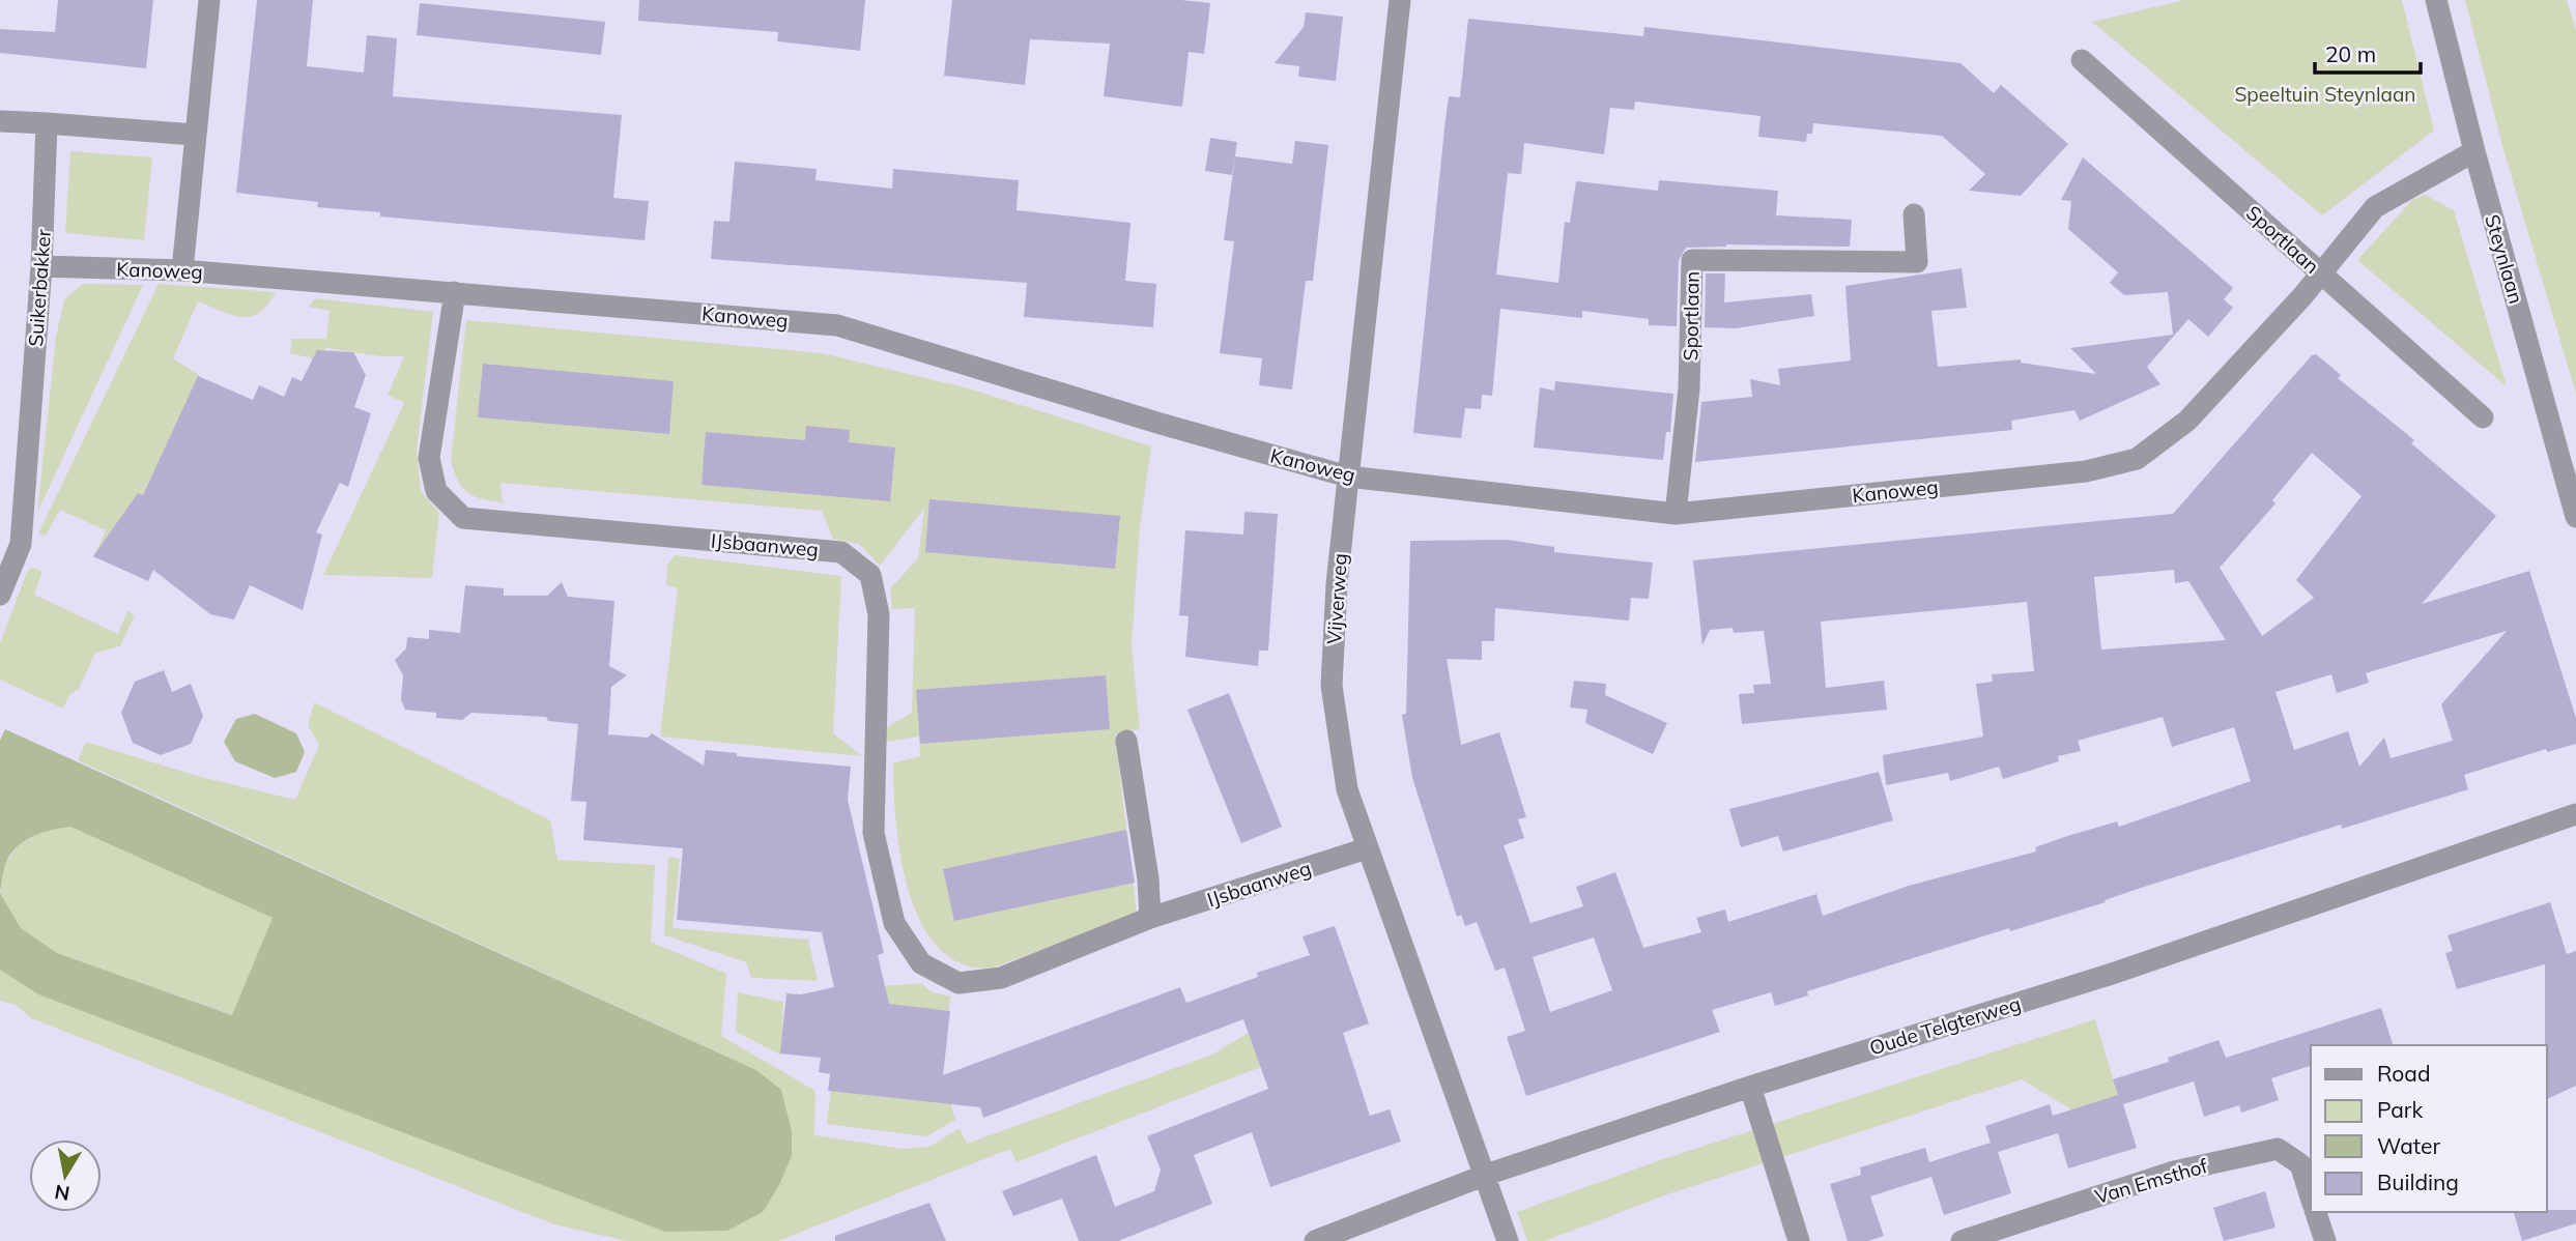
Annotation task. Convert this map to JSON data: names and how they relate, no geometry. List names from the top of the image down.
{
  "streets": {
    "street": [
      "Sportlaan",
      "Steynlaan",
      "Kanoweg",
      "Suikerbakker",
      "IJsbaanweg",
      "Vijverweg",
      "Oude Telgterweg",
      "Van Emsthof"
    ]
  },
  "crossings": [
    ["Sportlaan", "Kanoweg"],
    ["Steynlaan", "Kanoweg"],
    ["Kanoweg", "Suikerbakker"],
    ["Kanoweg", "IJsbaanweg"],
    ["Kanoweg", "Vijverweg"],
    ["IJsbaanweg", "Vijverweg"],
    ["Vijverweg", "Oude Telgterweg"]
  ],
  "parks": ["Speeltuin Steynlaan"],
  "legend": [
    "Road",
    "Park",
    "Water",
    "Building"
  ],
  "scale_bar": "20 m",
  "north": "bottom"
}
